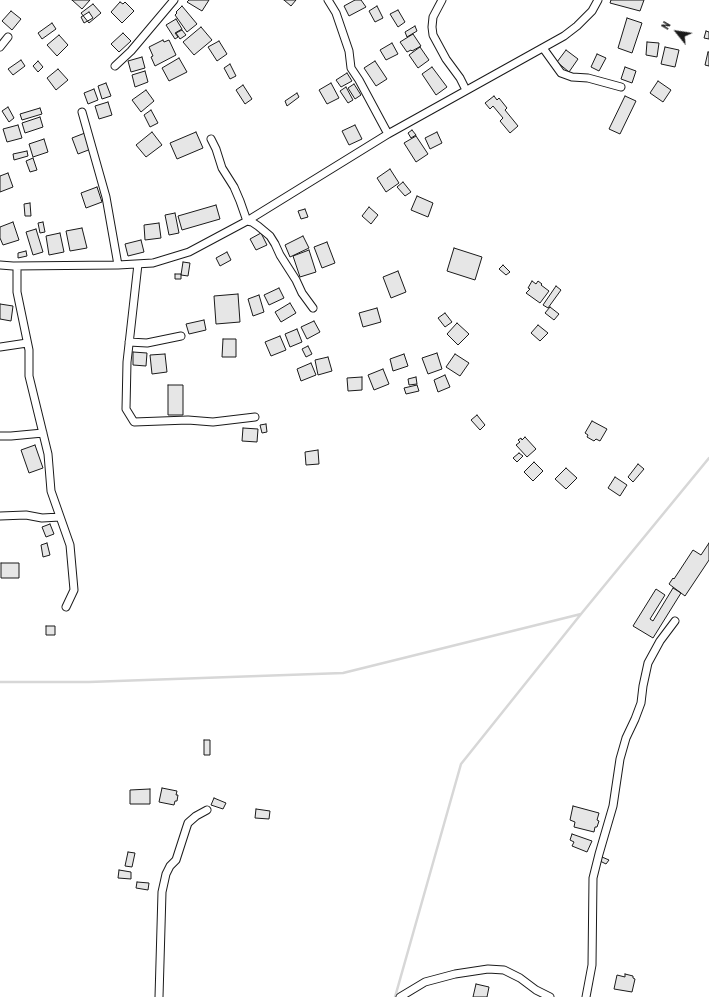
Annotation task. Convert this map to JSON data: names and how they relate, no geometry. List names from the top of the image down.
{
  "north": "top left"
}
